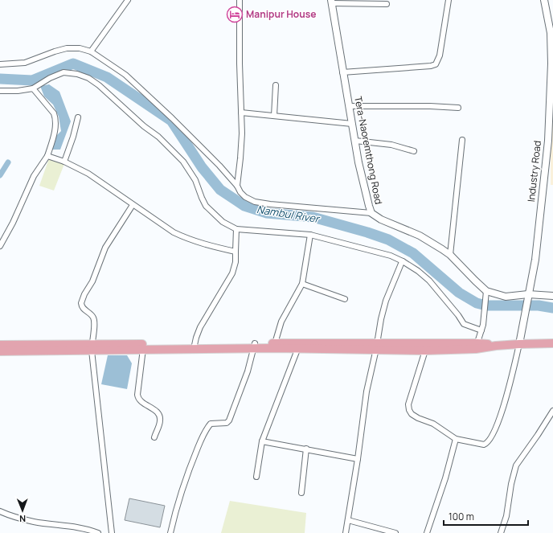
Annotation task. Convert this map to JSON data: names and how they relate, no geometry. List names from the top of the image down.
{
  "streets": {
    "street": ["Tera-Naoremthong Road", "Industry Road"]
  },
  "crossings": [
    ["Tera-Naoremthong Road", "Industry Road"]
  ],
  "water": ["Nambul River"],
  "places": {
    "hotel": ["Manipur House"]
  },
  "scale_bar": "100 m",
  "north": "bottom"
}
